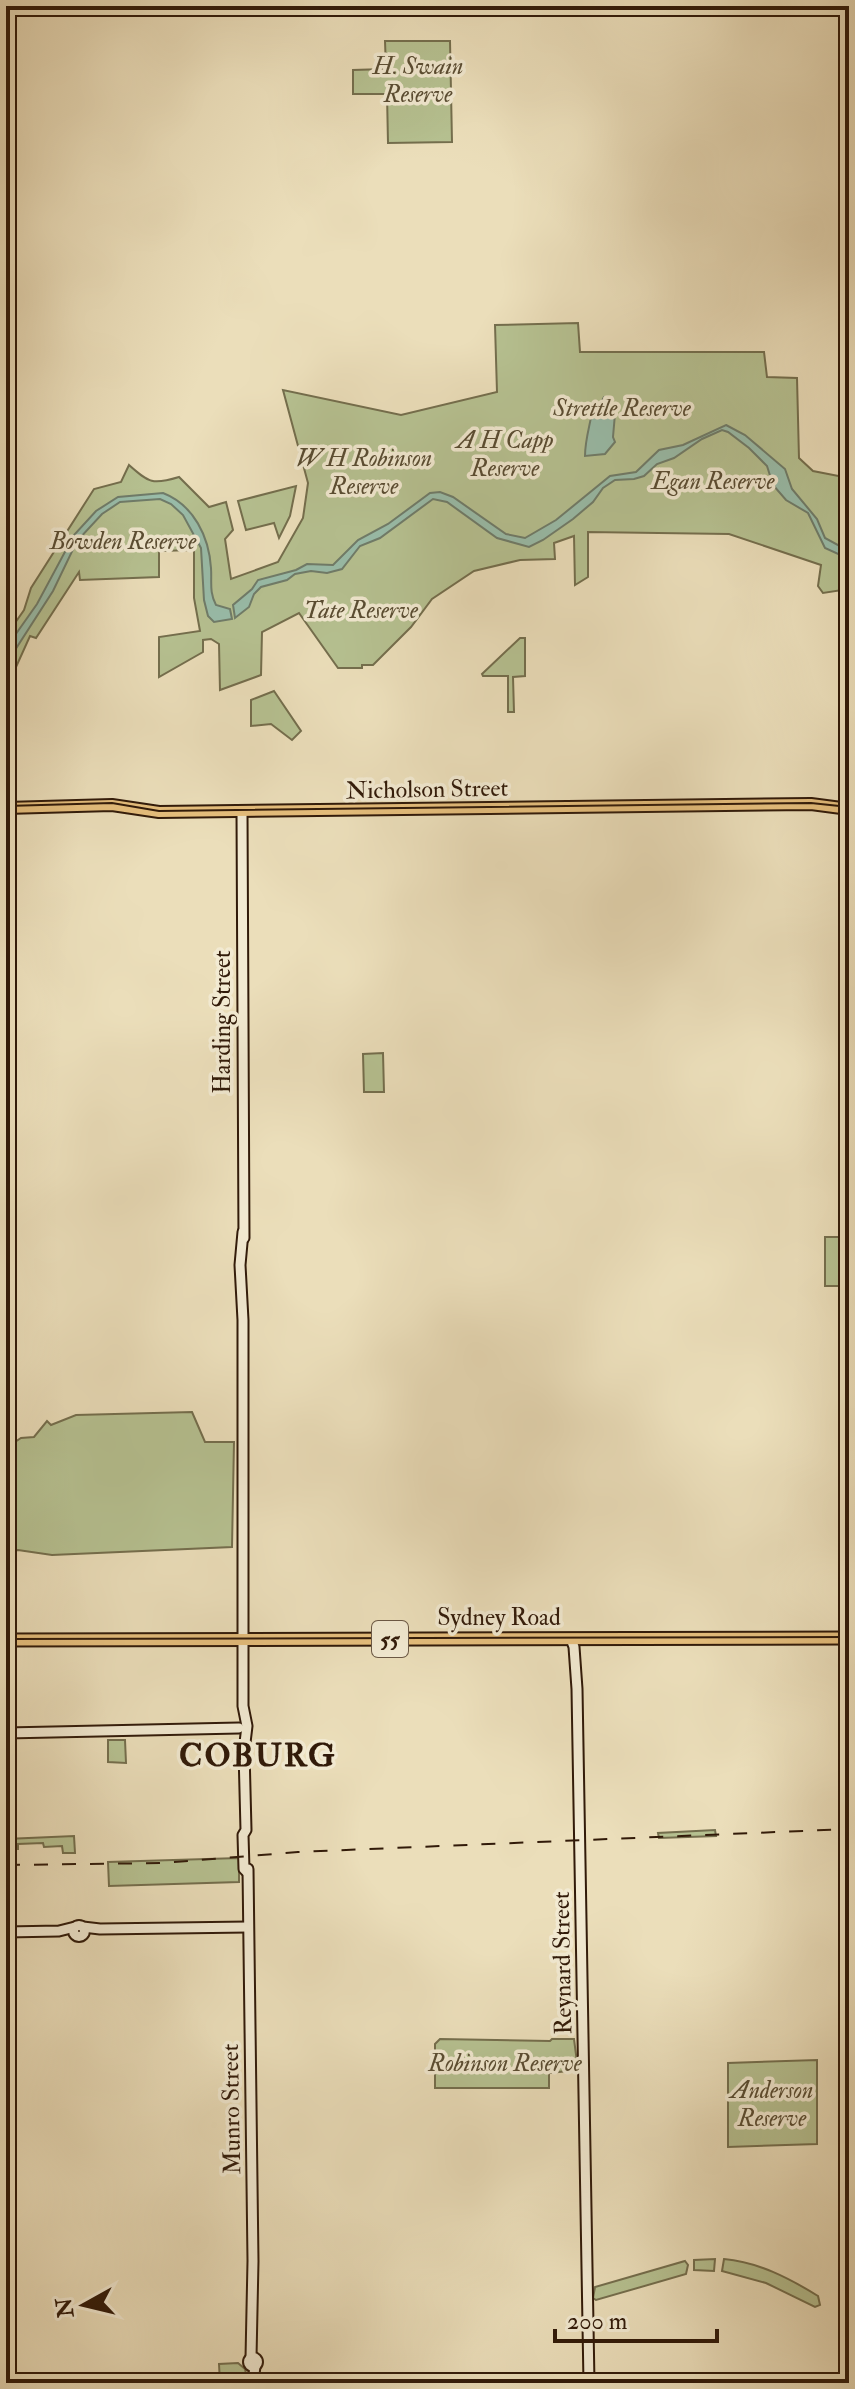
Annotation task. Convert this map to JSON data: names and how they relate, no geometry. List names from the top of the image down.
{
  "streets": {
    "highway": ["Sydney Road", "55"],
    "main road": ["Nicholson Street"],
    "street": ["Harding Street", "Reynard Street", "Munro Street"]
  },
  "crossings": [
    ["Nicholson Street", "Harding Street"],
    ["Harding Street", "Sydney Road"],
    ["Harding Street", "Munro Street"],
    ["Sydney Road", "Reynard Street"],
    ["Sydney Road", "Munro Street"]
  ],
  "districts": ["COBURG"],
  "parks": [
    "H. Swain Reserve",
    "Strettle Reserve",
    "A H Capp Reserve",
    "W H Robinson Reserve",
    "Egan Reserve",
    "Bowden Reserve",
    "Tate Reserve",
    "Robinson Reserve",
    "Anderson Reserve"
  ],
  "scale_bar": "200 m",
  "north": "left"
}
